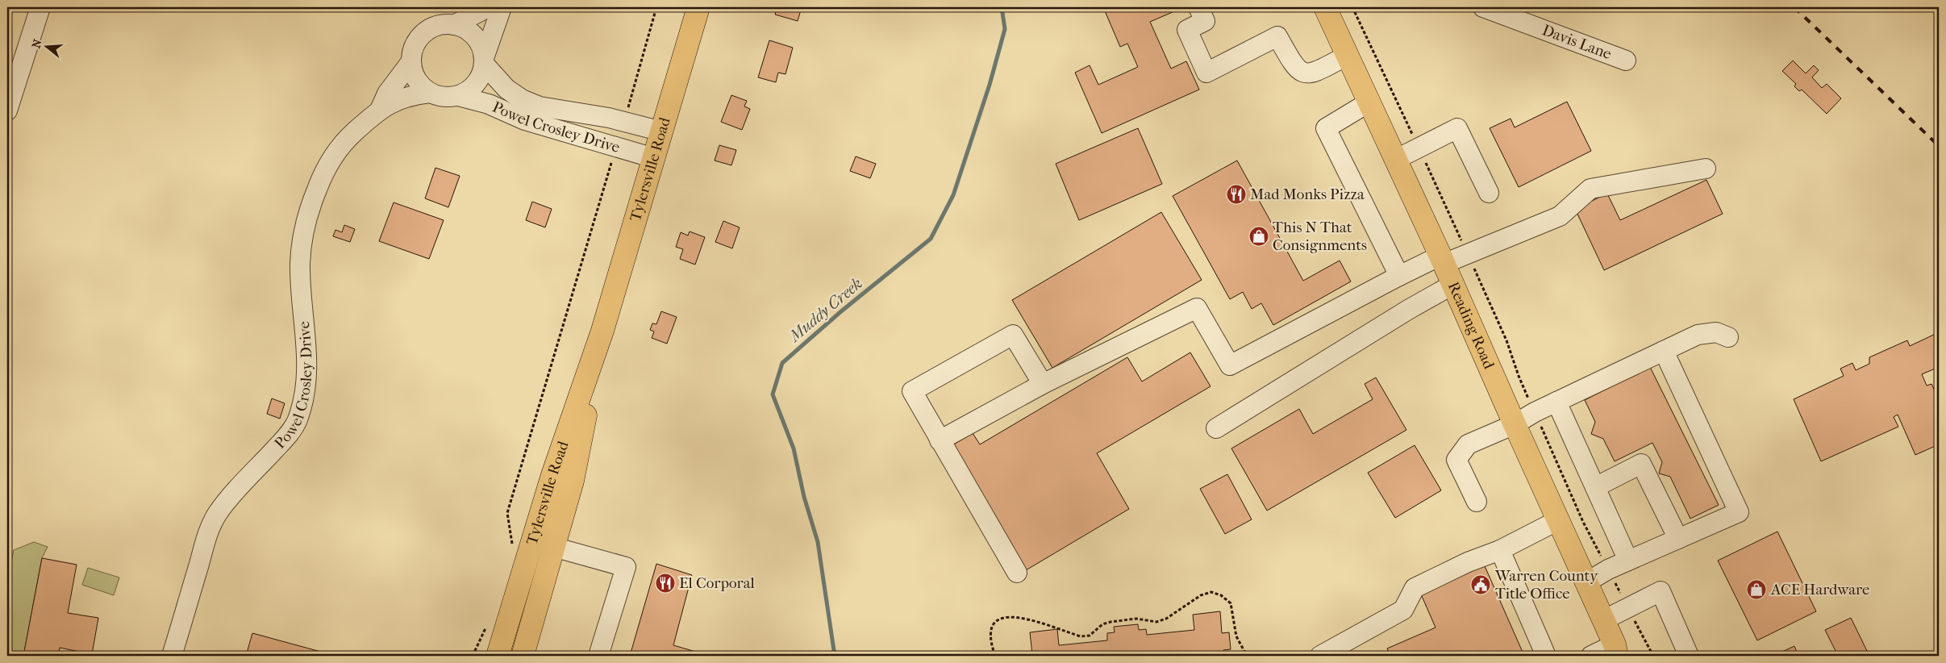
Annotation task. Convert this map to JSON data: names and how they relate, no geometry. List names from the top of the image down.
{
  "streets": {
    "main road": ["Tylersville Road", "Reading Road"],
    "street": ["Davis Lane", "Powel Crosley Drive"]
  },
  "crossings": [
    ["Powel Crosley Drive", "Tylersville Road"]
  ],
  "water": ["Muddy Creek"],
  "places": {
    "restaurant": ["Mad Monks Pizza", "El Corporal"],
    "shop": ["This N That Consignments", "ACE Hardware"],
    "public building": ["Warren County Title Office"]
  },
  "north": "left"
}
